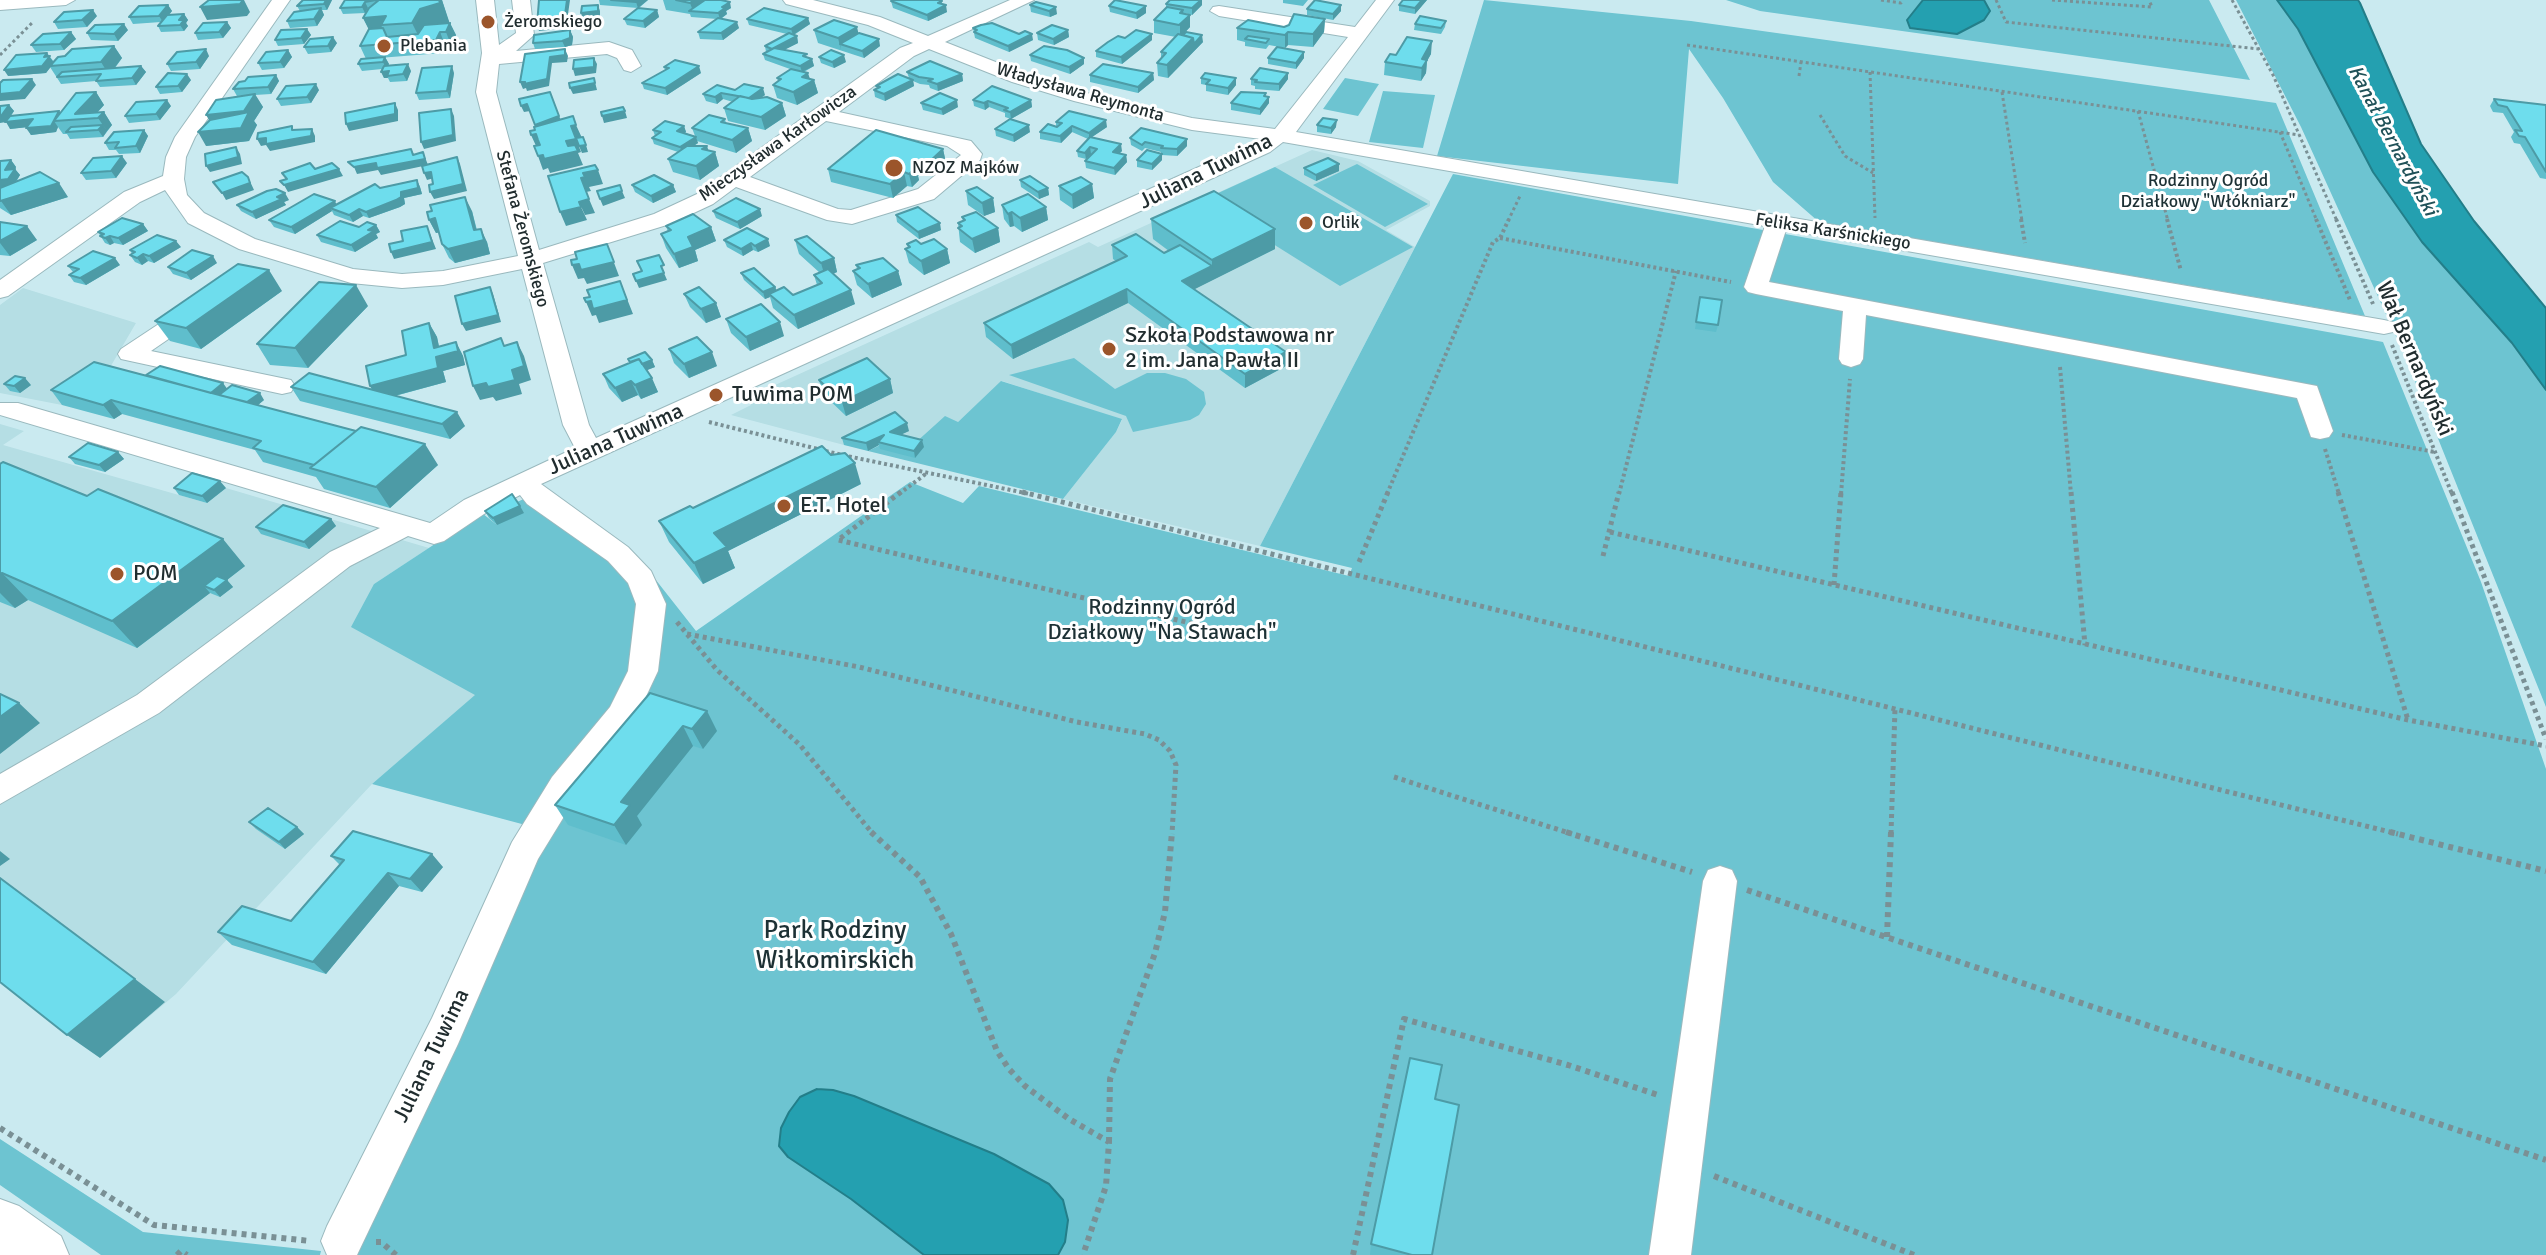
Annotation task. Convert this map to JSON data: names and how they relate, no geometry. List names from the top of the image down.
{
  "streets": {
    "street": [
      "Władysława Reymonta",
      "Mieczysława Karłowicza",
      "Juliana Tuwima",
      "Stefana Żeromskiego",
      "Feliksa Karśnickiego"
    ],
    "path": ["Wał Bernardyński"]
  },
  "crossings": [
    ["Władysława Reymonta", "Mieczysława Karłowicza"],
    ["Władysława Reymonta", "Juliana Tuwima"],
    ["Władysława Reymonta", "Feliksa Karśnickiego"],
    ["Mieczysława Karłowicza", "Stefana Żeromskiego"],
    ["Juliana Tuwima", "Stefana Żeromskiego"],
    ["Juliana Tuwima", "Feliksa Karśnickiego"],
    ["Feliksa Karśnickiego", "Wał Bernardyński"]
  ],
  "water": ["Kanał Bernardyński"],
  "parks": ["Rodzinny Ogród Działkowy \"Włókniarz\"", "Rodzinny Ogród Działkowy \"Na Stawach\"", "Park Rodziny Wiłkomirskich"],
  "places": [
    "Żeromskiego",
    "Plebania",
    "NZOZ Majków",
    "Orlik",
    "Szkoła Podstawowa nr 2 im. Jana Pawła II",
    "Tuwima POM",
    "E.T. Hotel",
    "POM"
  ]
}
